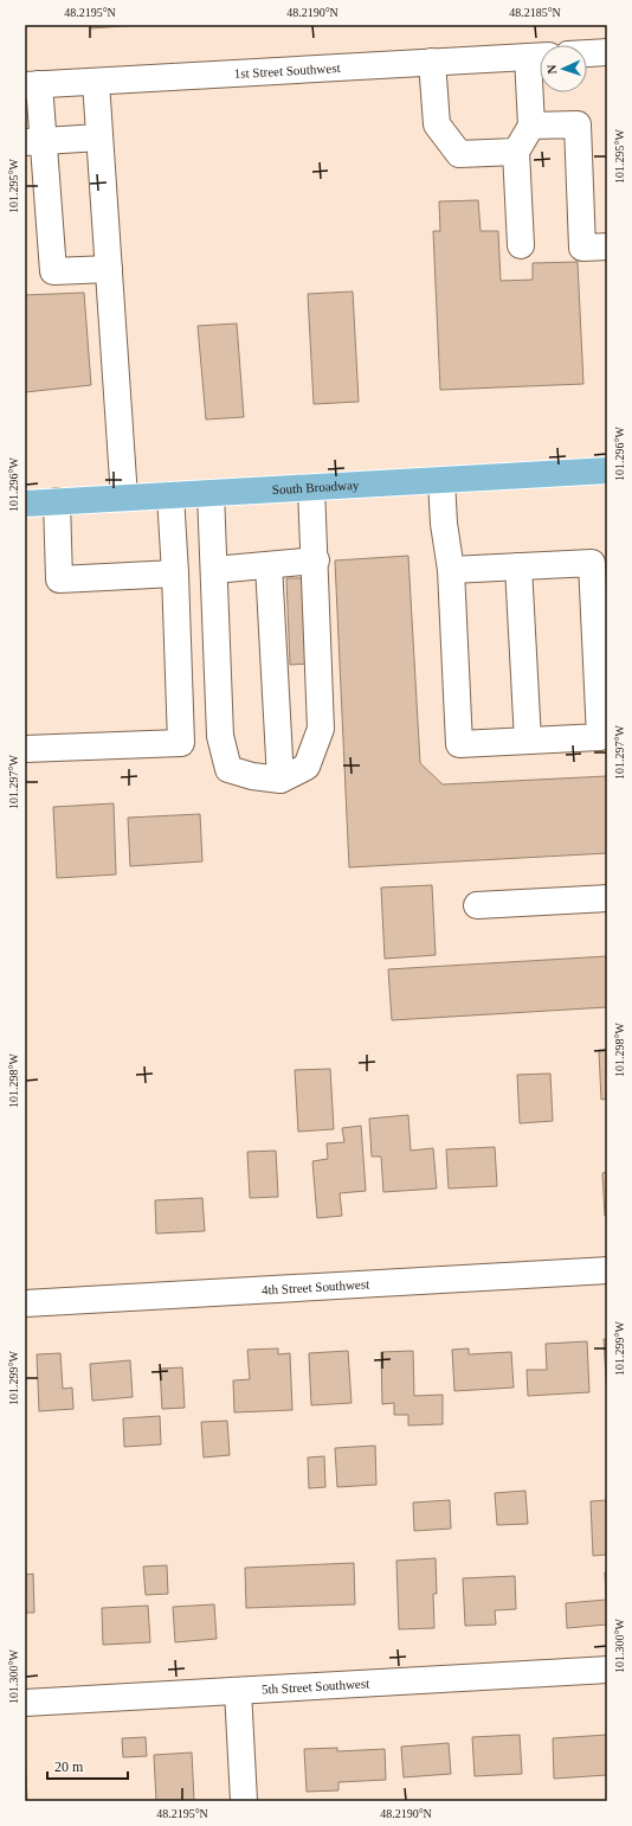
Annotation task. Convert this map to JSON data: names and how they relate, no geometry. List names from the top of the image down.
{
  "streets": {
    "main road": ["South Broadway"],
    "street": ["1st Street Southwest", "4th Street Southwest", "5th Street Southwest"]
  },
  "scale_bar": "20 m",
  "north": "left",
  "coordinates": [
    "48.2195°N",
    "48.2190°N",
    "48.2185°N",
    "101.295°W",
    "101.296°W",
    "101.297°W",
    "101.298°W",
    "101.299°W",
    "101.300°W"
  ]
}
